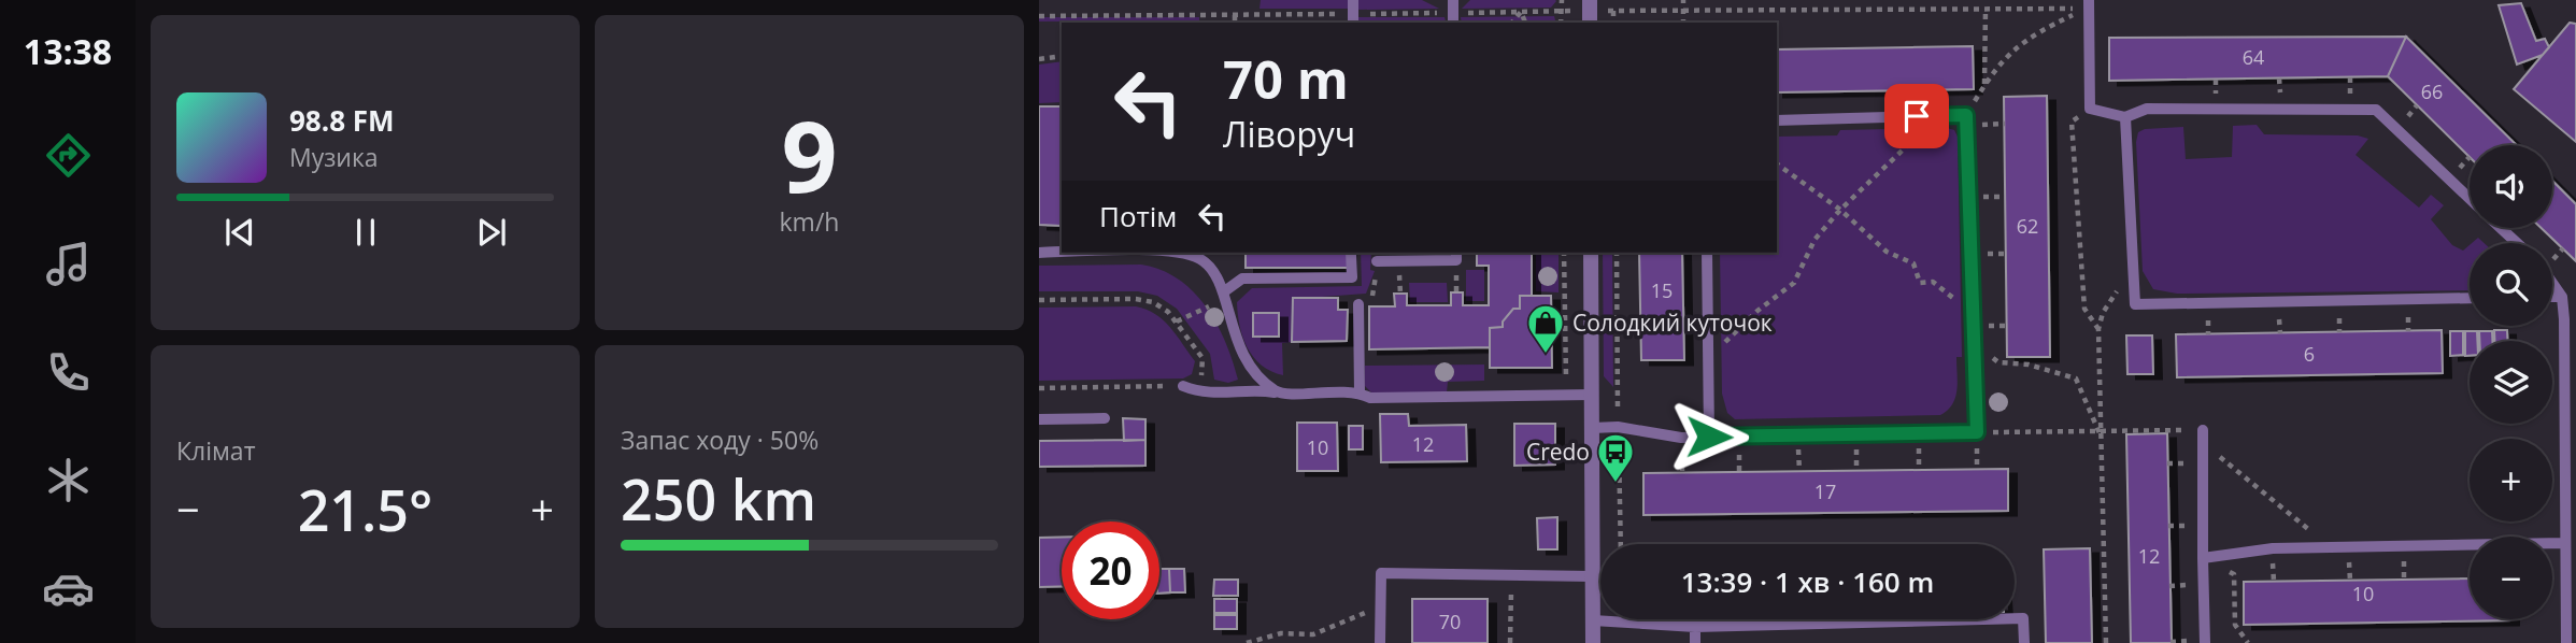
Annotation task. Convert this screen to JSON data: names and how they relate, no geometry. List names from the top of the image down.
{
  "places": {
    "shop": ["Солодкий куточок"],
    "bus stop": ["Credo"]
  },
  "house_numbers": [
    "64",
    "66",
    "62",
    "15",
    "6",
    "12",
    "10",
    "17",
    "12",
    "10",
    "70"
  ],
  "page": {
    "tabs": "13:38",
    "tile": [
      ["9", "km/h"],
      "Клімат",
      ["Запас ходу · 50%", "250 km"]
    ],
    "turn": ["70 m", "Ліворуч"],
    "song": ["98.8 FM", "Музика"],
    "map_buttons": ["+", "−"],
    "then": "Потім",
    "heat": ["−", "21.5°", "+"],
    "limit": "20",
    "trip": "13:39 · 1 хв · 160 m"
  }
}
